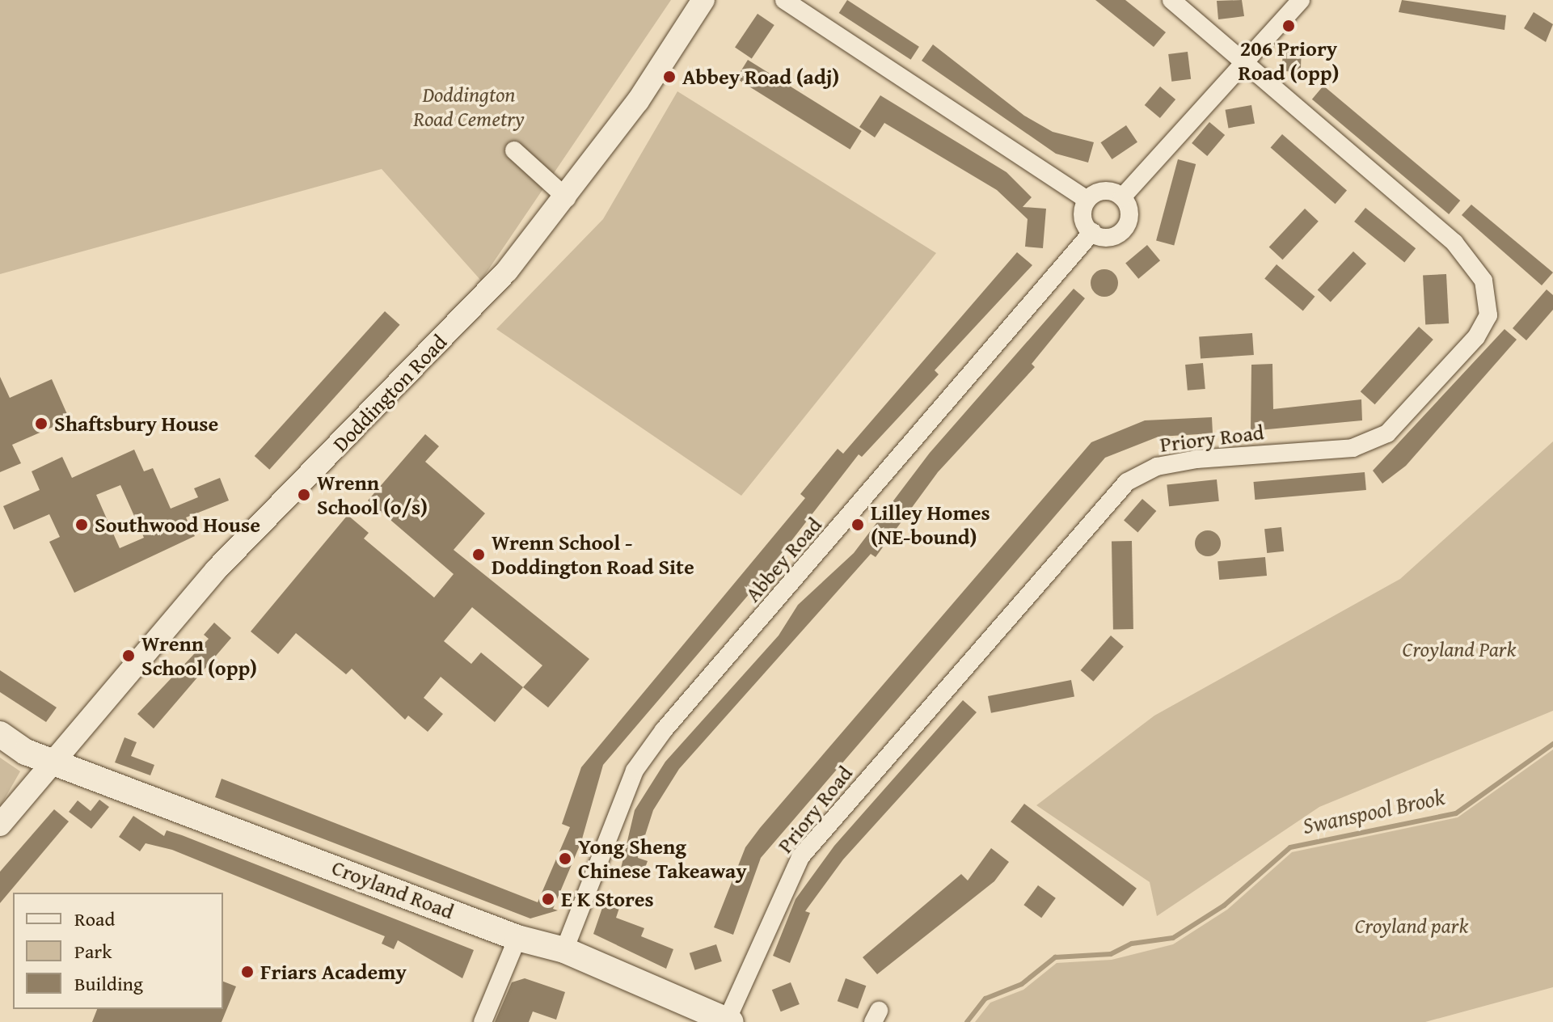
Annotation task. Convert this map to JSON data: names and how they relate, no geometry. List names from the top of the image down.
{
  "streets": {
    "main road": ["Croyland Road"],
    "street": ["Doddington Road", "Priory Road", "Abbey Road"]
  },
  "crossings": [
    ["Doddington Road", "Croyland Road"],
    ["Priory Road", "Croyland Road"],
    ["Abbey Road", "Croyland Road"]
  ],
  "water": ["Swanspool Brook"],
  "parks": ["Doddington Road Cemetry", "Croyland Park", "Croyland park"],
  "places": [
    "206 Priory Road (opp)",
    "Abbey Road (adj)",
    "Shaftsbury House",
    "Wrenn School (o/s)",
    "Southwood House",
    "Lilley Homes (NE-bound)",
    "Wrenn School - Doddington Road Site",
    "Wrenn School (opp)",
    "Yong Sheng Chinese Takeaway",
    "E K Stores",
    "Friars Academy"
  ],
  "legend": ["Road", "Park", "Building"]
}
